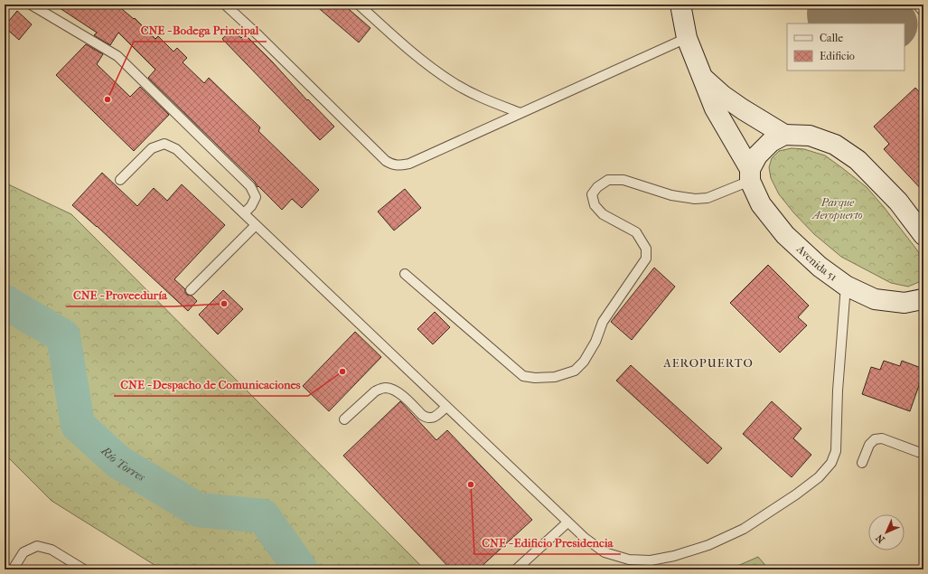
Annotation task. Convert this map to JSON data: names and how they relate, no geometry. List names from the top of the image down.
{
  "streets": {
    "main road": ["Avenida 51"]
  },
  "districts": ["AEROPUERTO"],
  "water": ["Río Torres"],
  "parks": ["Parque Aeropuerto"],
  "places": [
    "CNE - Bodega Principal",
    "CNE - Proveeduría",
    "CNE - Despacho de Comunicaciones",
    "CNE - Edificio Presidencia"
  ],
  "legend": ["Calle", "Edificio"],
  "north": "bottom left"
}
